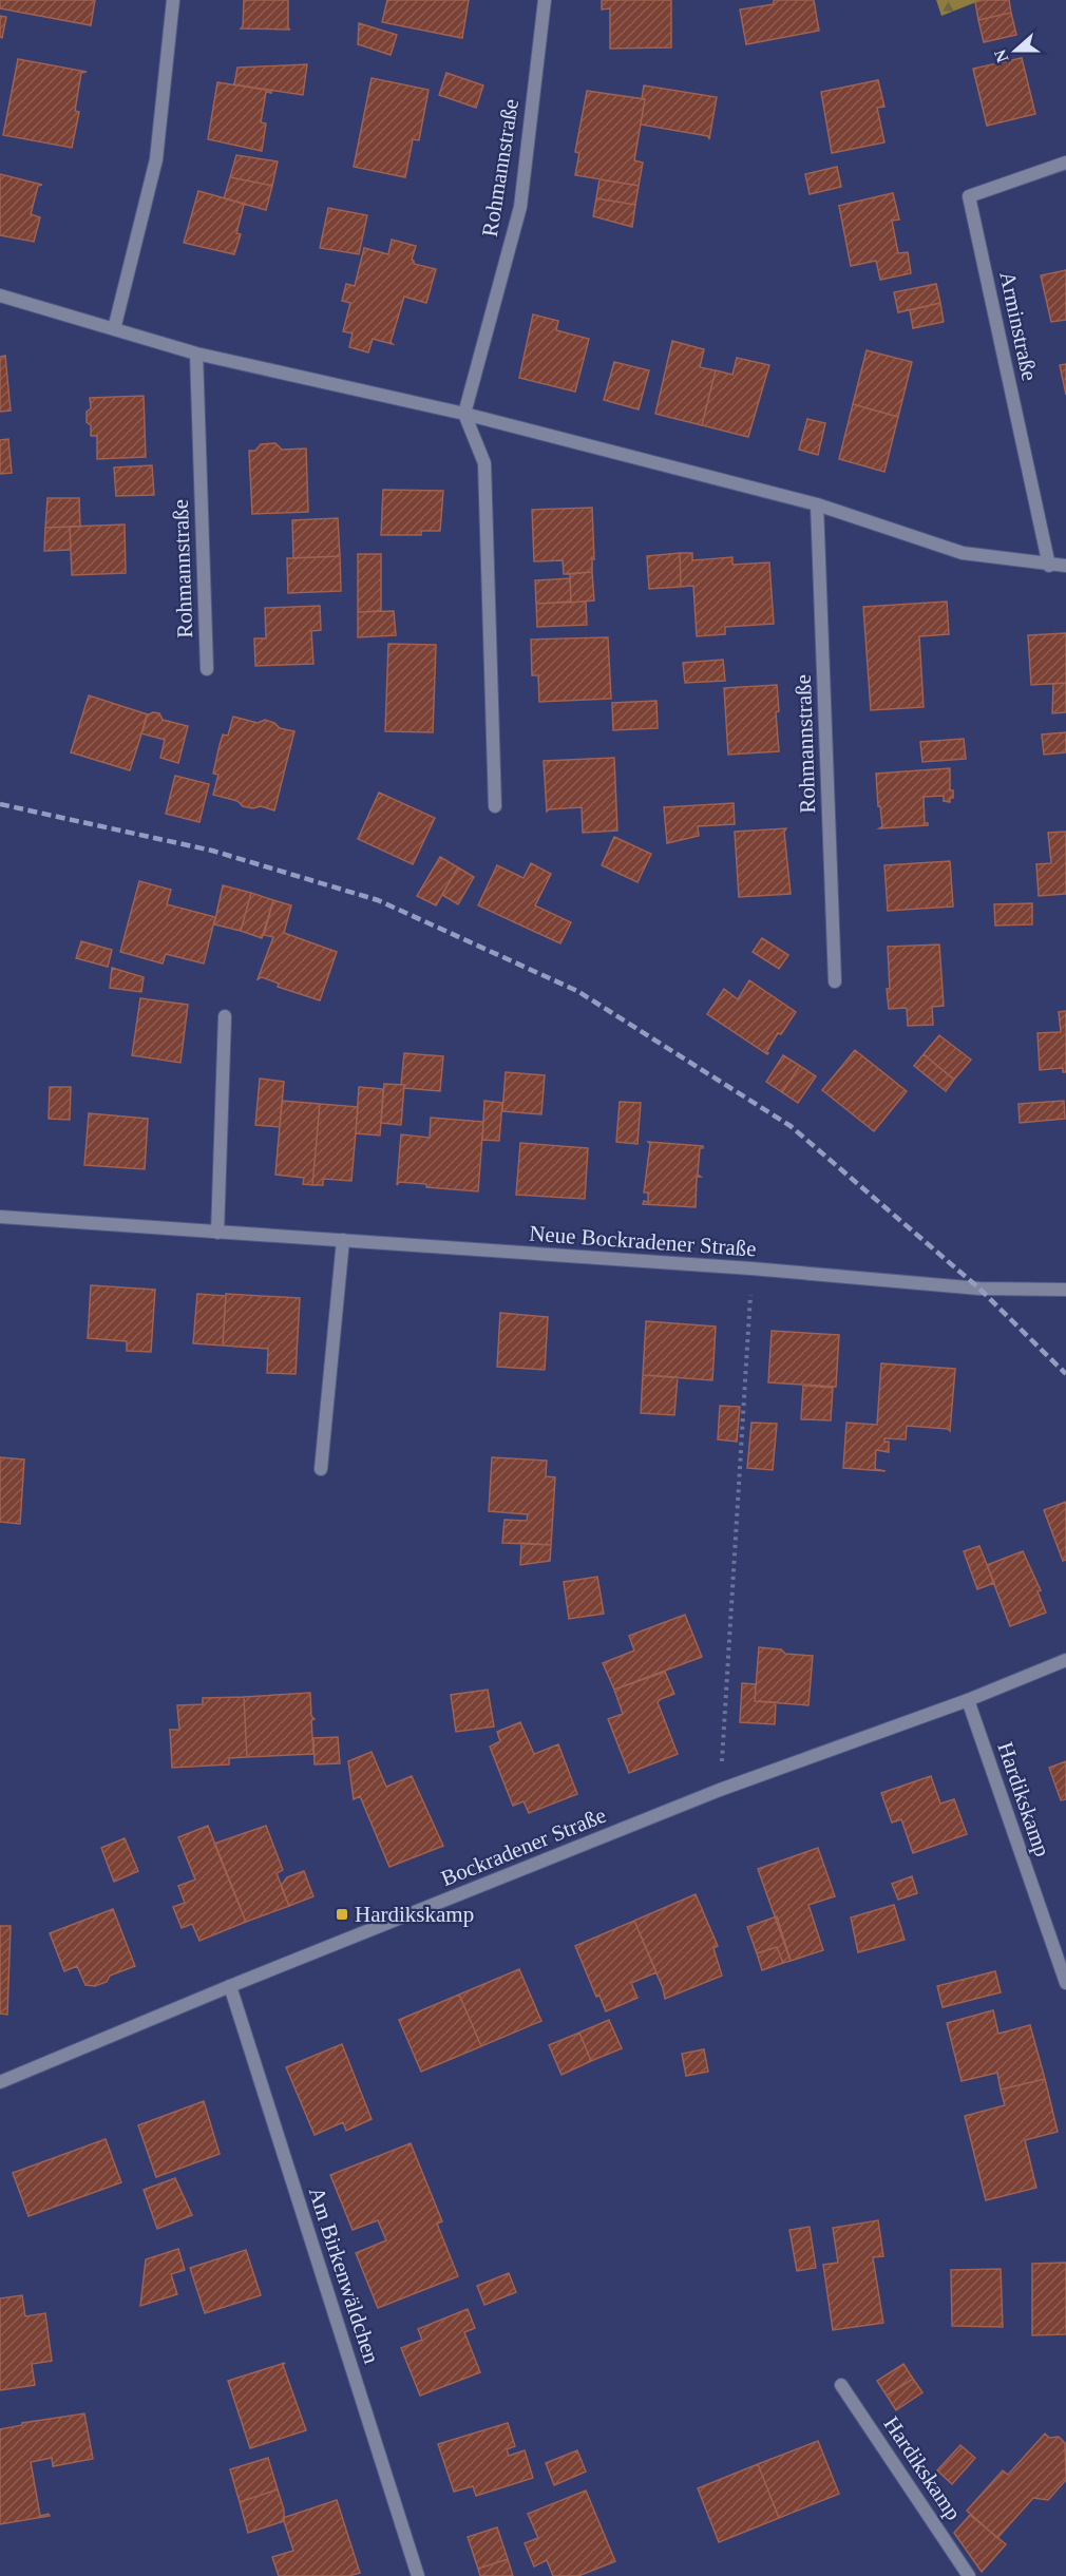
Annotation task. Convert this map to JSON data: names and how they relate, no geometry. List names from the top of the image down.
{
  "streets": {
    "street": [
      "Rohmannstraße",
      "Arminstraße",
      "Neue Bockradener Straße",
      "Hardikskamp",
      "Bockradener Straße",
      "Am Birkenwäldchen"
    ]
  },
  "crossings": [
    ["Hardikskamp", "Bockradener Straße"],
    ["Bockradener Straße", "Am Birkenwäldchen"]
  ],
  "places": {
    "transit": ["Hardikskamp"]
  },
  "north": "left"
}
